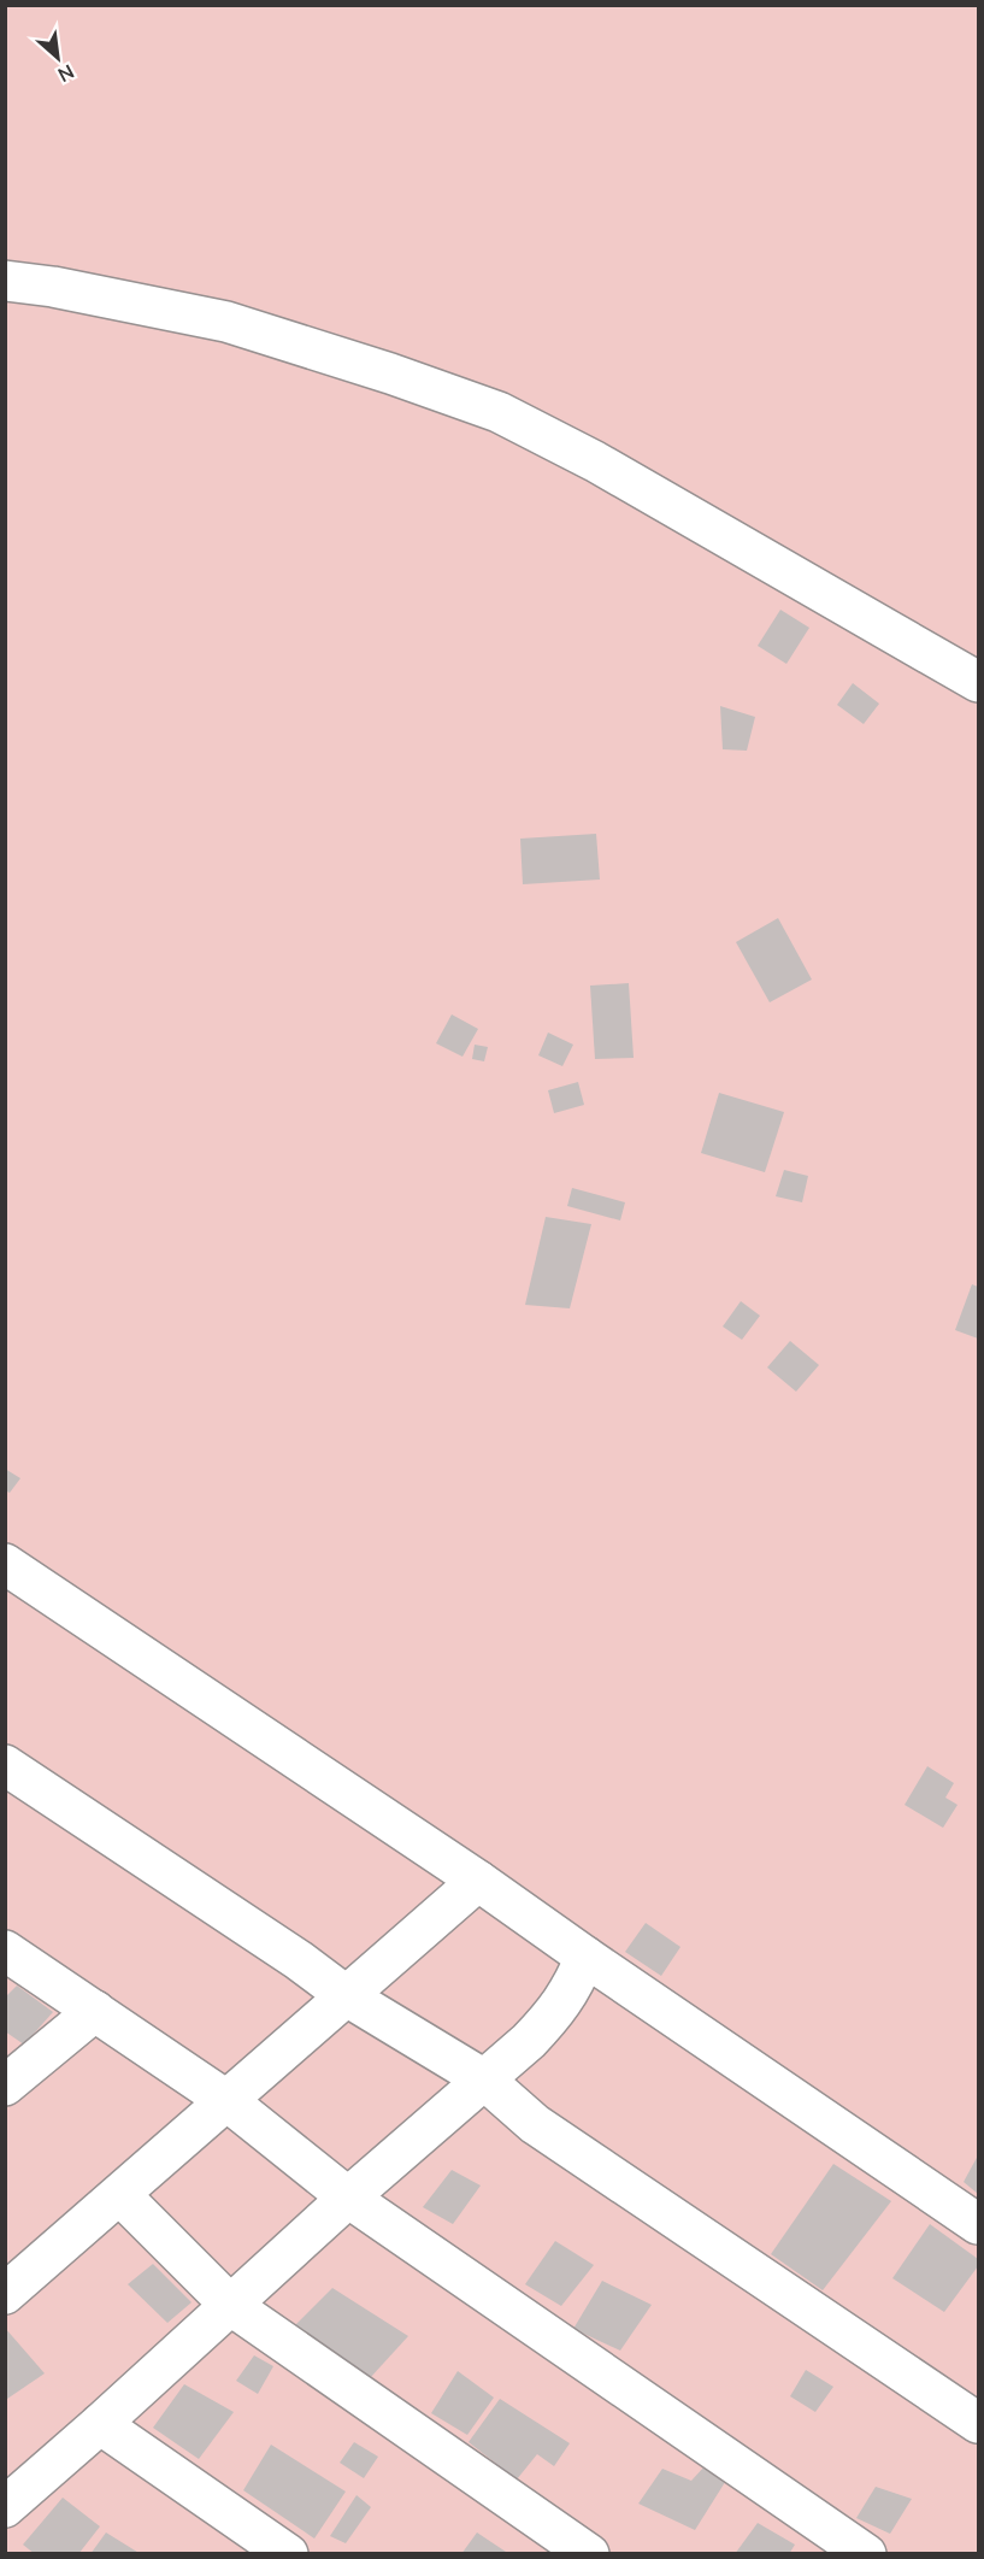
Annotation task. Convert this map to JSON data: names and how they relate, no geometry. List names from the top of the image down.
{
  "north": "bottom right"
}
